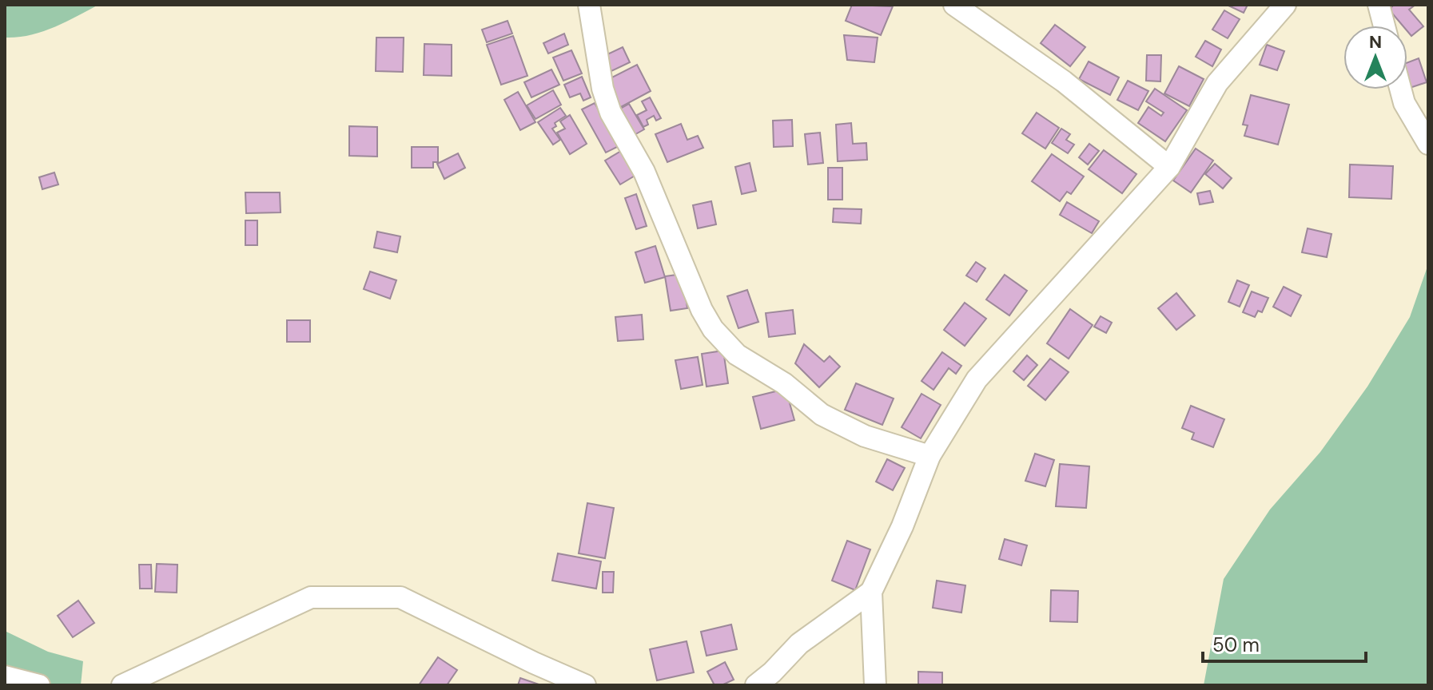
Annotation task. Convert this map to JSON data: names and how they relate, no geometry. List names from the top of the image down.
{
  "scale_bar": "50 m",
  "north": "top"
}
